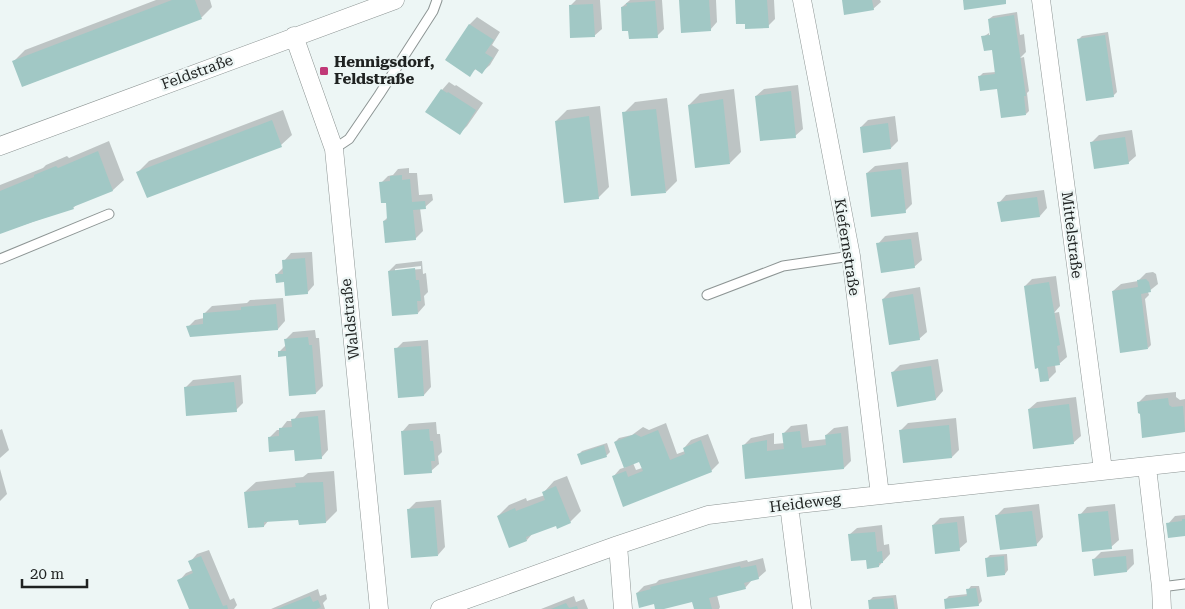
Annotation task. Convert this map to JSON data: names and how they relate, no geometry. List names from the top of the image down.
{
  "streets": {
    "street": [
      "Feldstraße",
      "Mittelstraße",
      "Kiefernstraße",
      "Waldstraße",
      "Heideweg"
    ]
  },
  "crossings": [
    ["Feldstraße", "Waldstraße"],
    ["Mittelstraße", "Heideweg"],
    ["Kiefernstraße", "Heideweg"]
  ],
  "places": {
    "transit": ["Hennigsdorf, Feldstraße"]
  },
  "scale_bar": "20 m"
}
